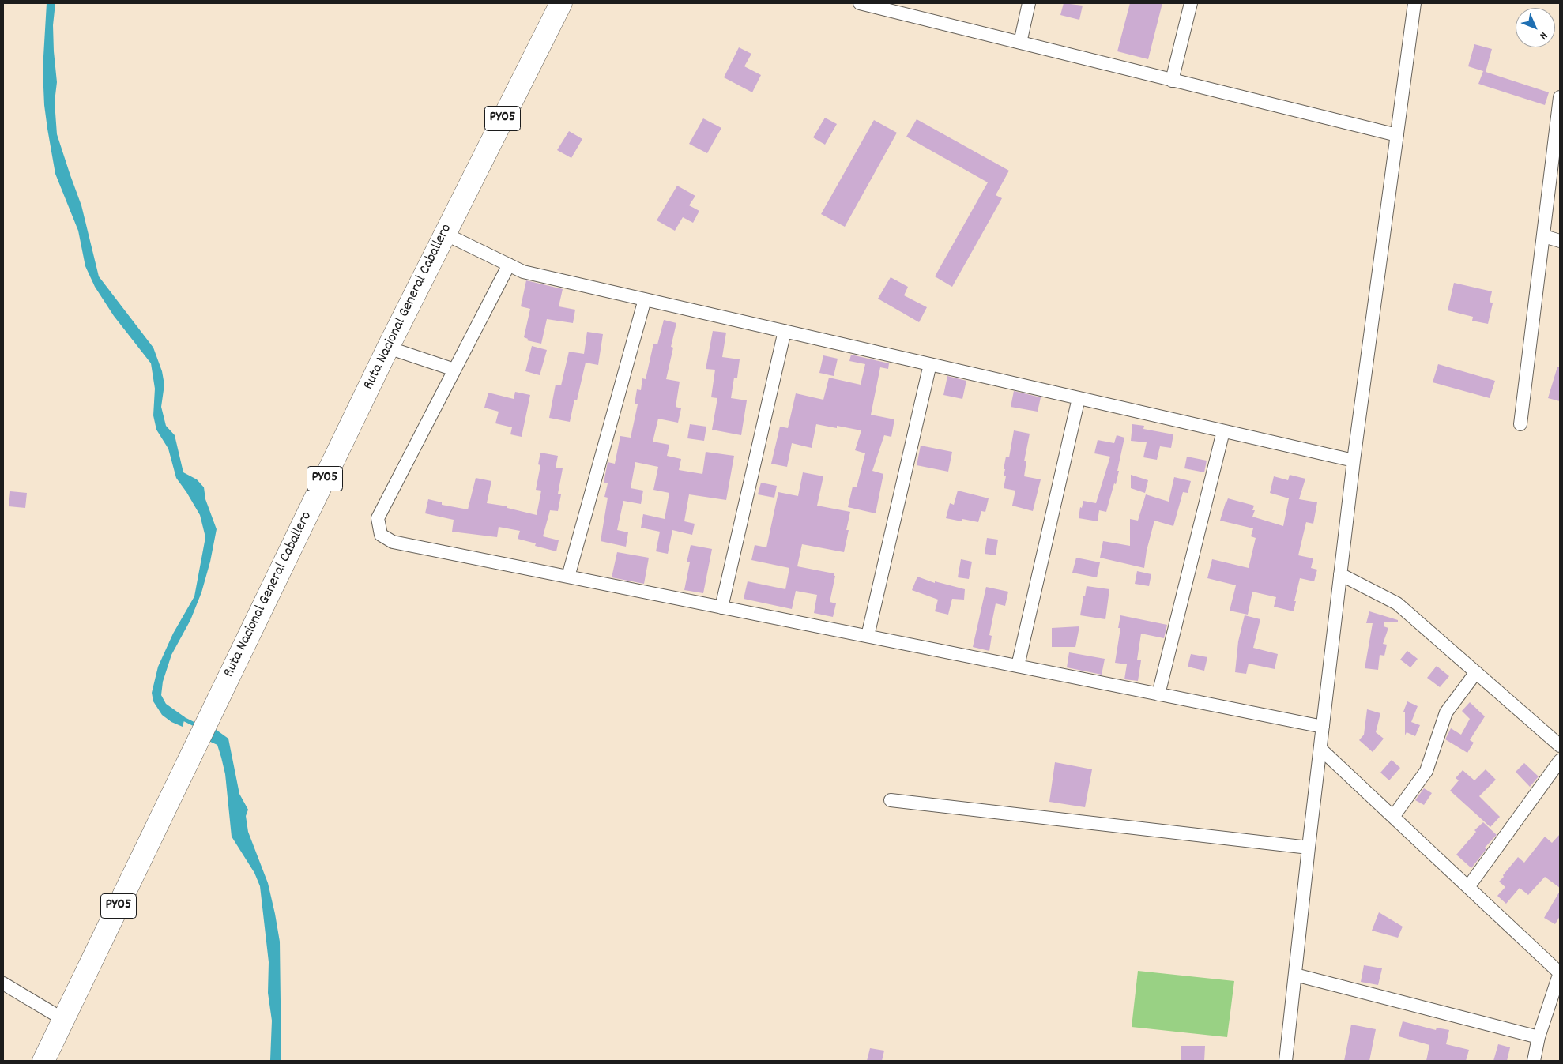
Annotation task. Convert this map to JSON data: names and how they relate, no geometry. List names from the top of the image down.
{
  "streets": {
    "highway": ["PY05", "Ruta Nacional General Caballero"]
  },
  "north": "bottom right"
}
